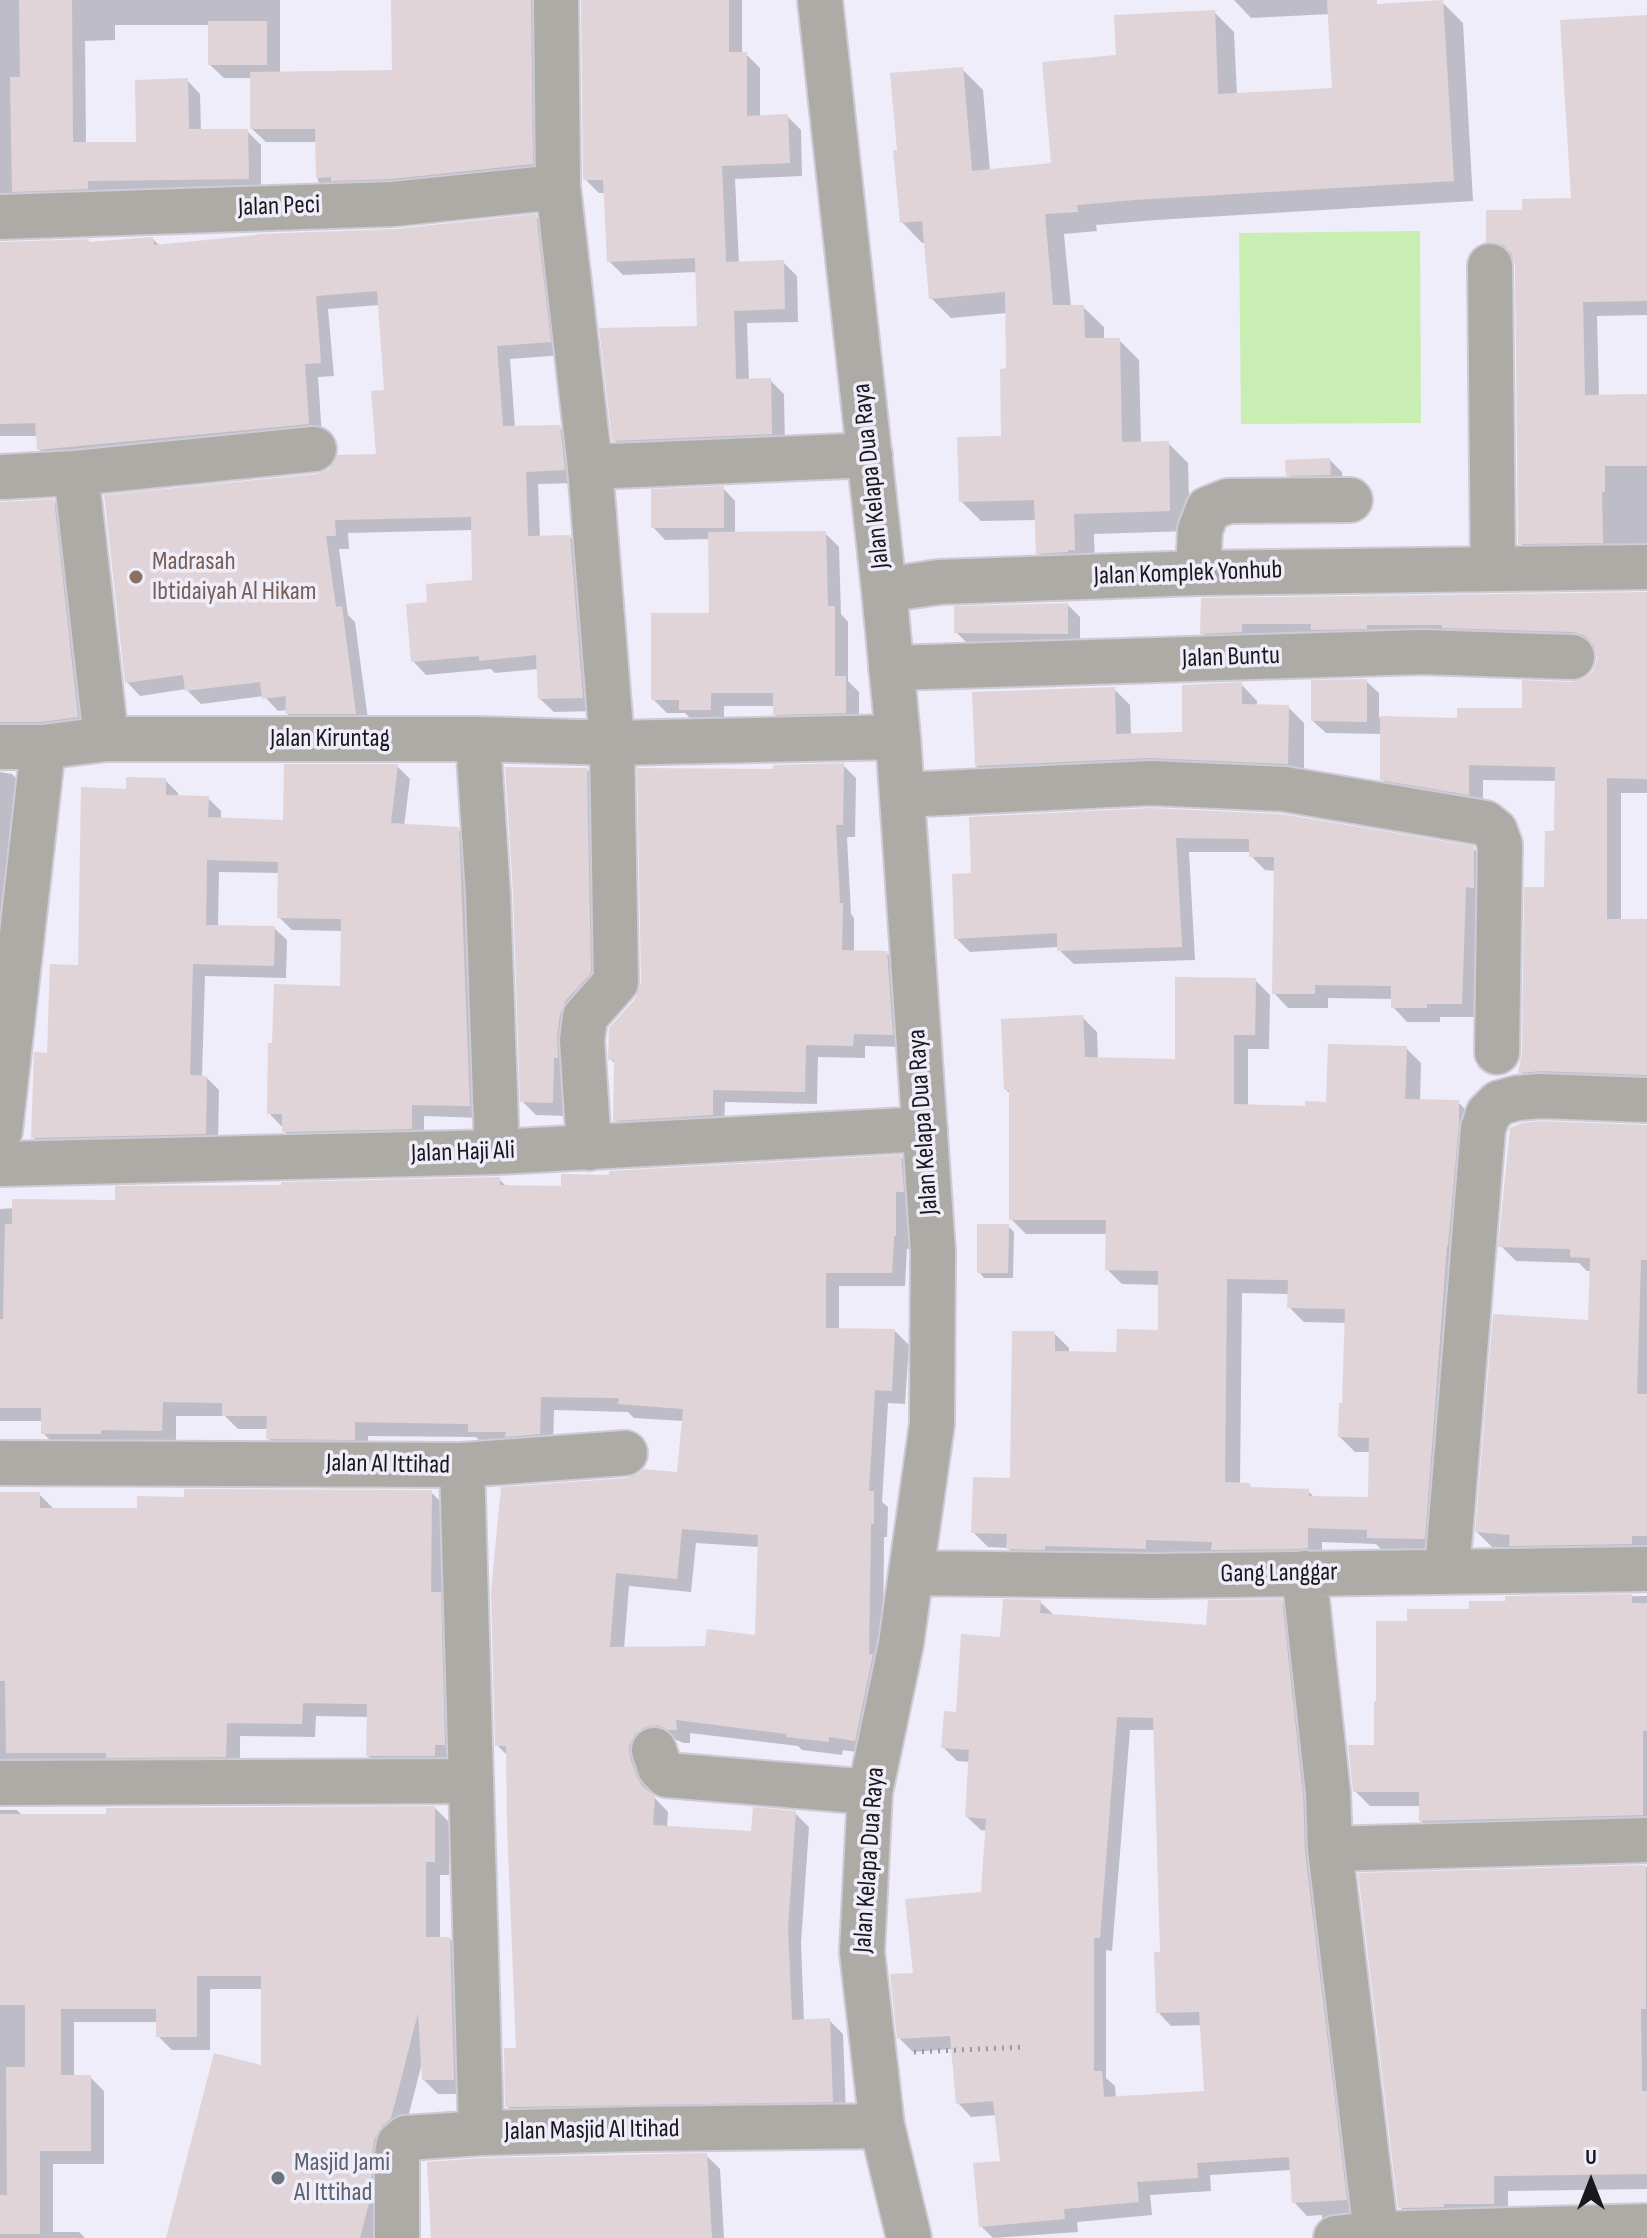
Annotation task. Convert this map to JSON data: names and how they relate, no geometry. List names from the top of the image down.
{
  "streets": {
    "street": [
      "Jalan Peci",
      "Jalan Kelapa Dua Raya",
      "Jalan Komplek Yonhub",
      "Jalan Buntu",
      "Jalan Kiruntag",
      "Jalan Haji Ali",
      "Jalan Al Ittihad",
      "Gang Langgar",
      "Jalan Masjid Al Itihad"
    ]
  },
  "crossings": [
    ["Jalan Kelapa Dua Raya", "Jalan Komplek Yonhub"],
    ["Jalan Kelapa Dua Raya", "Jalan Buntu"],
    ["Jalan Kelapa Dua Raya", "Jalan Kiruntag"],
    ["Jalan Kelapa Dua Raya", "Jalan Haji Ali"],
    ["Jalan Kelapa Dua Raya", "Gang Langgar"],
    ["Jalan Kelapa Dua Raya", "Jalan Masjid Al Itihad"],
    ["Jalan Al Ittihad", "Jalan Masjid Al Itihad"]
  ],
  "places": ["Madrasah Ibtidaiyah Al Hikam", "Masjid Jami Al Ittihad"],
  "north": "top"
}
